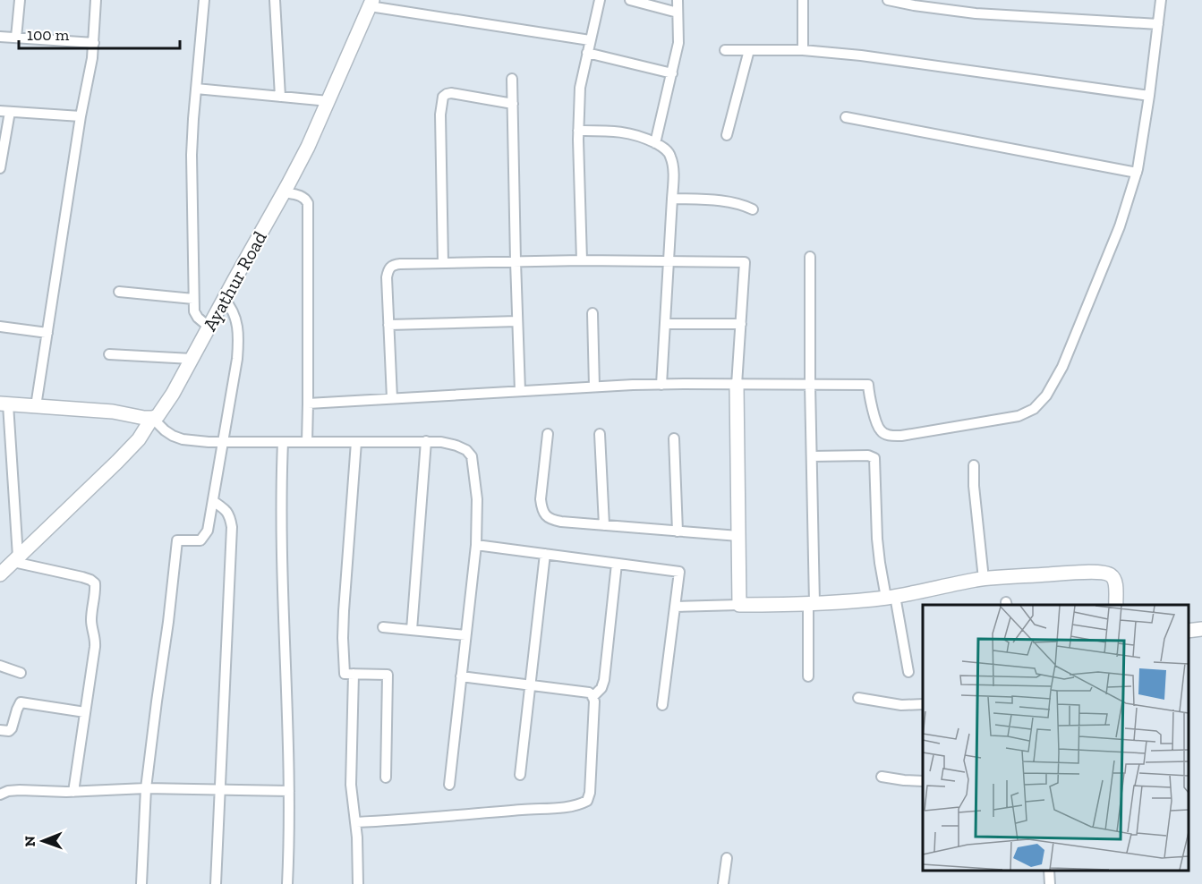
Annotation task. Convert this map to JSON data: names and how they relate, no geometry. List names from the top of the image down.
{
  "streets": {
    "street": ["Ayathur Road"]
  },
  "scale_bar": "100 m",
  "north": "left"
}
